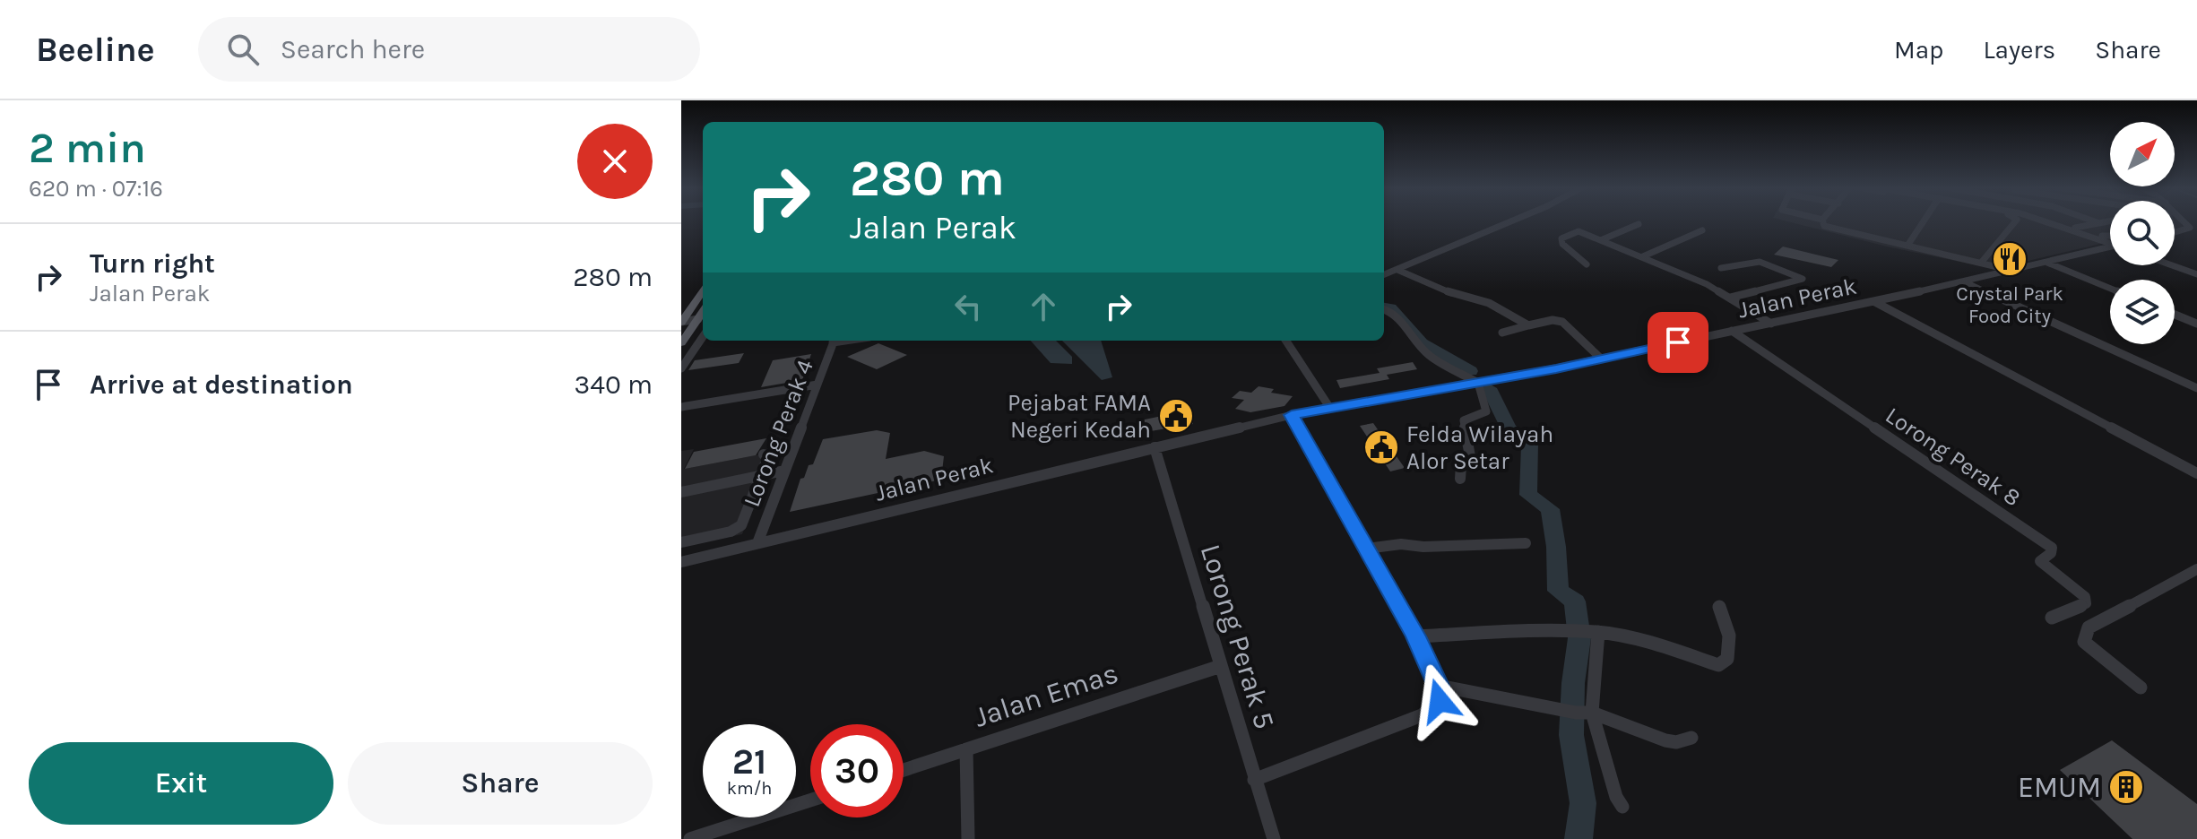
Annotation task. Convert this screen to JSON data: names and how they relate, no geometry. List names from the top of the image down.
{
  "streets": {
    "street": [
      "Jalan Perak",
      "Lorong Perak 4",
      "Lorong Perak 8",
      "Lorong Perak 5",
      "Jalan Emas"
    ]
  },
  "crossings": [
    ["Jalan Perak", "Lorong Perak 4"],
    ["Jalan Perak", "Lorong Perak 8"],
    ["Jalan Perak", "Lorong Perak 5"],
    ["Lorong Perak 5", "Jalan Emas"]
  ],
  "places": {
    "restaurant": ["Crystal Park Food City"],
    "public building": ["Pejabat FAMA Negeri Kedah", "Felda Wilayah Alor Setar"],
    "building": ["EMUM"]
  },
  "north": "top right",
  "page": {
    "header": "Beeline",
    "search": "Search here",
    "nav": ["Map", "Layers", "Share"],
    "heading": ["2 min", "620 m · 07:16"],
    "turn": ["280 m", "Jalan Perak"],
    "list": [
      {
        "name": "Turn right",
        "note": "Jalan Perak",
        "value": "280 m"
      },
      {
        "name": "Arrive at destination",
        "value": "340 m"
      }
    ],
    "speed": "21 km/h",
    "limit": "30",
    "buttons": ["Exit", "Share"]
  }
}
